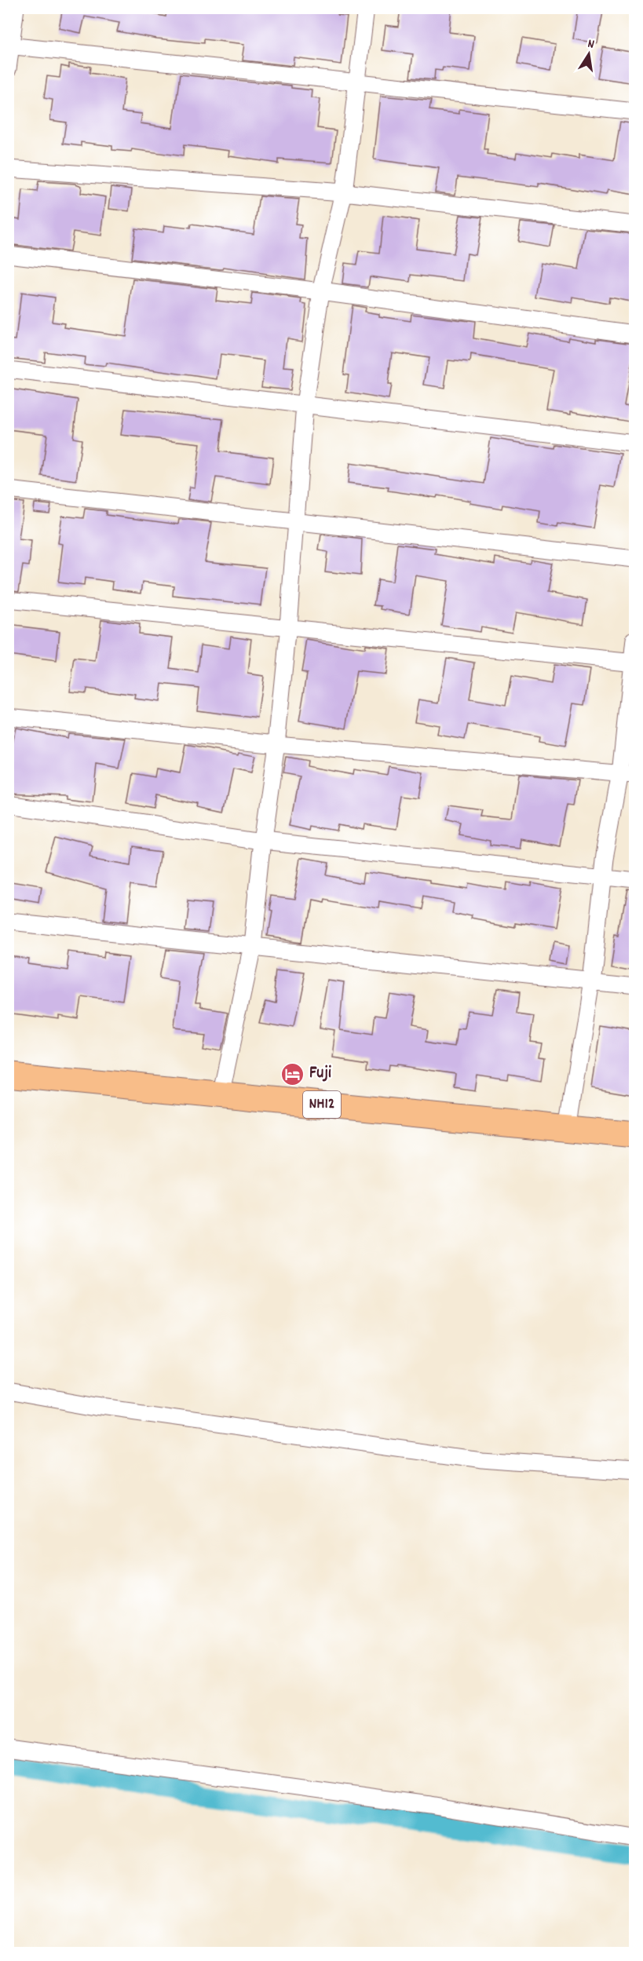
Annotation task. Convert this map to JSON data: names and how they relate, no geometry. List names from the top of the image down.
{
  "streets": {
    "highway": ["NH12"]
  },
  "places": {
    "hotel": ["Fuji"]
  },
  "north": "top"
}
